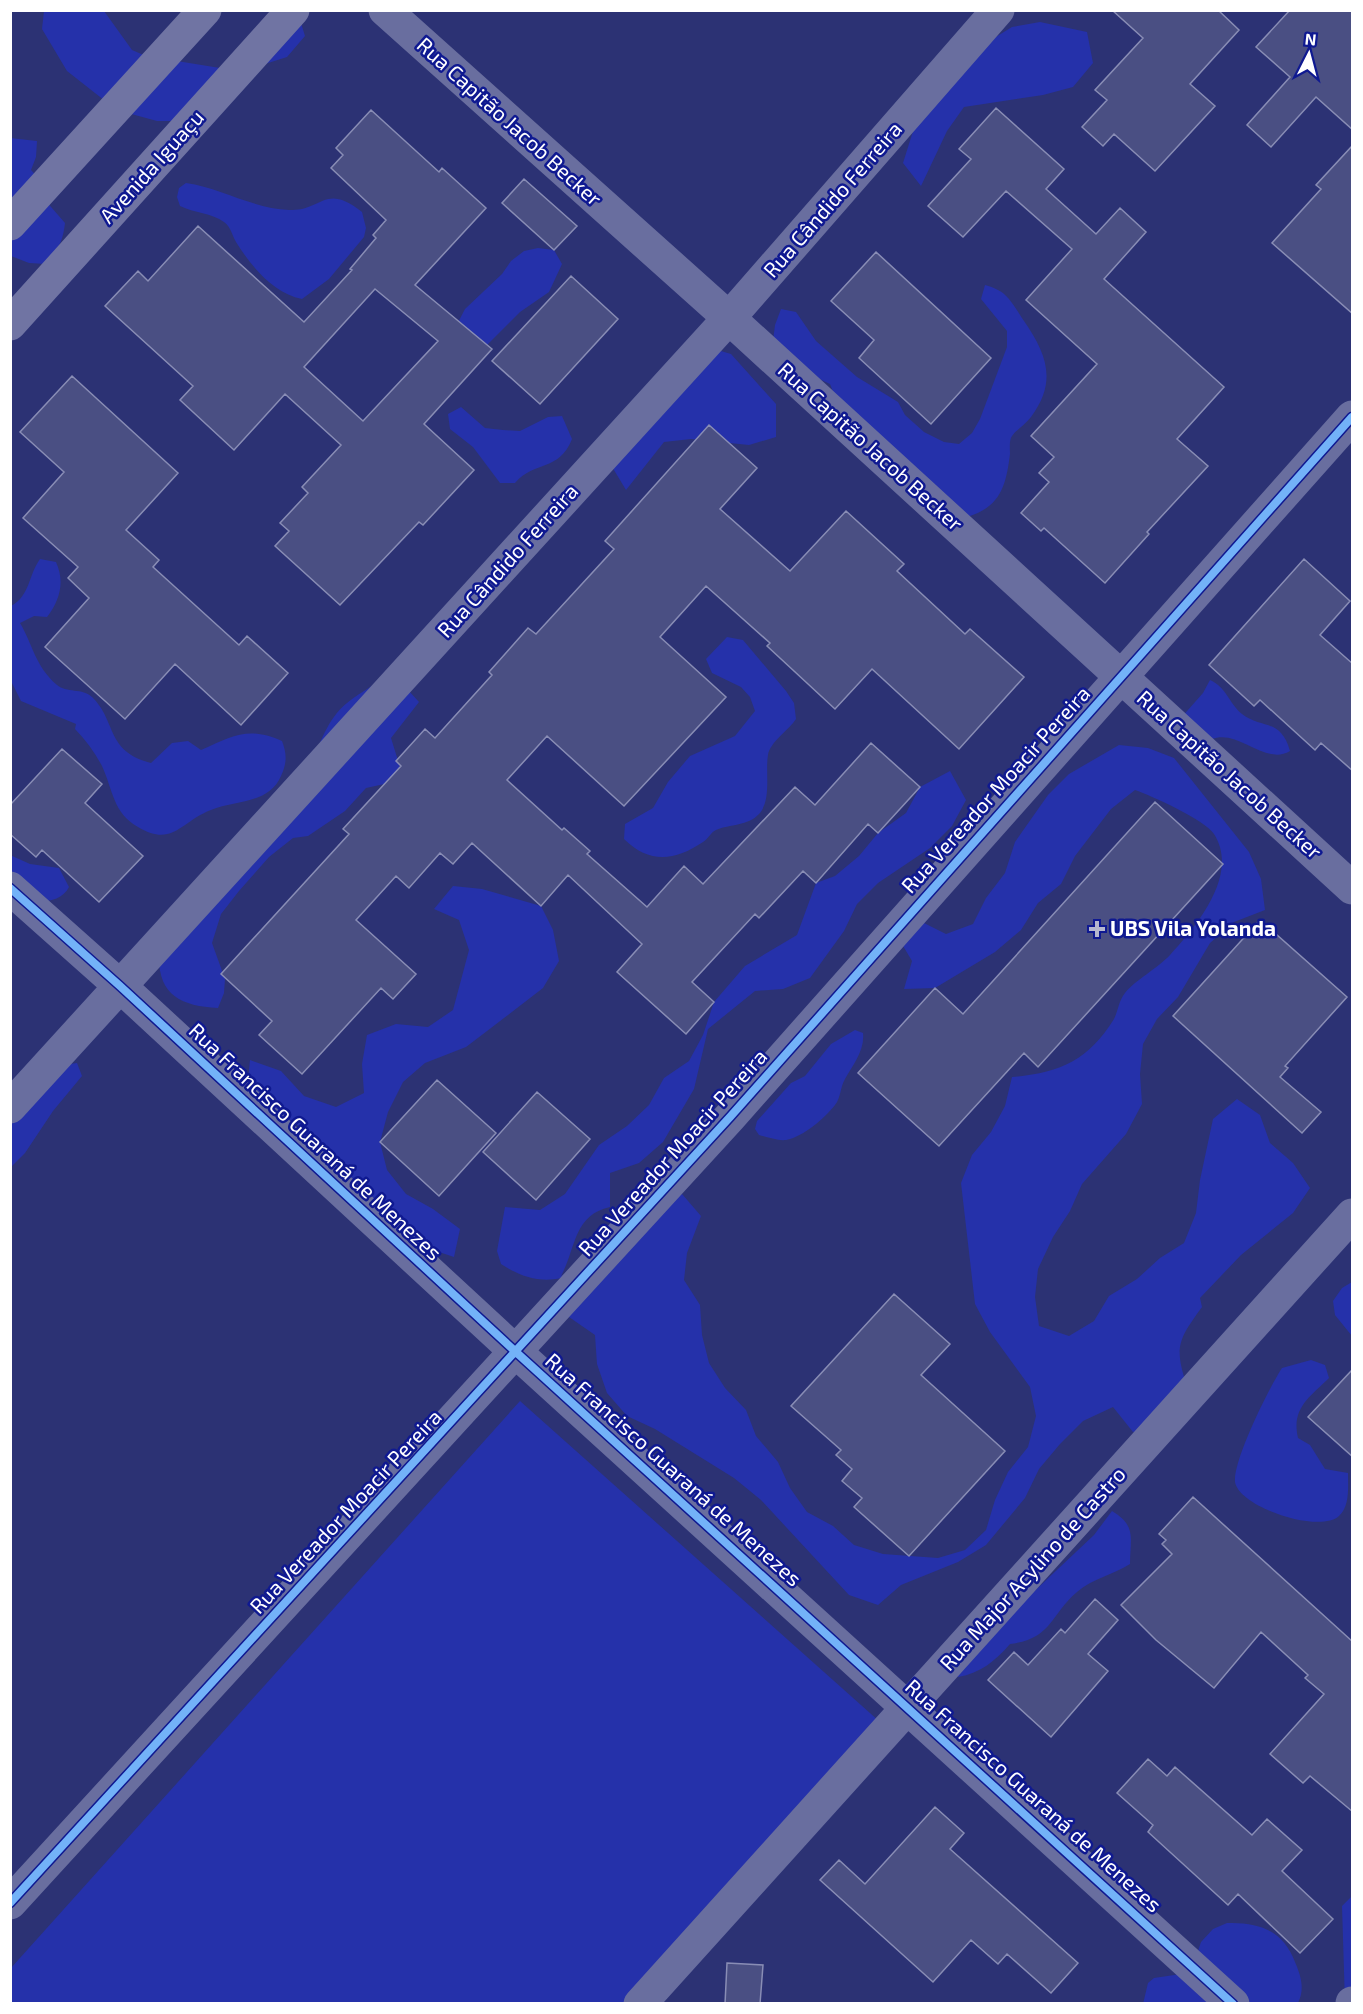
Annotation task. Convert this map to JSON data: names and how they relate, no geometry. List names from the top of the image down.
{
  "streets": {
    "street": [
      "Rua Capitão Jacob Becker",
      "Avenida Iguaçu",
      "Rua Cândido Ferreira",
      "Rua Vereador Moacir Pereira",
      "Rua Francisco Guaraná de Menezes",
      "Rua Major Acylino de Castro"
    ]
  },
  "crossings": [
    ["Rua Capitão Jacob Becker", "Rua Cândido Ferreira"],
    ["Rua Capitão Jacob Becker", "Rua Vereador Moacir Pereira"],
    ["Rua Cândido Ferreira", "Rua Francisco Guaraná de Menezes"],
    ["Rua Vereador Moacir Pereira", "Rua Francisco Guaraná de Menezes"],
    ["Rua Francisco Guaraná de Menezes", "Rua Major Acylino de Castro"]
  ],
  "places": {
    "health": ["UBS Vila Yolanda"]
  },
  "north": "top"
}
